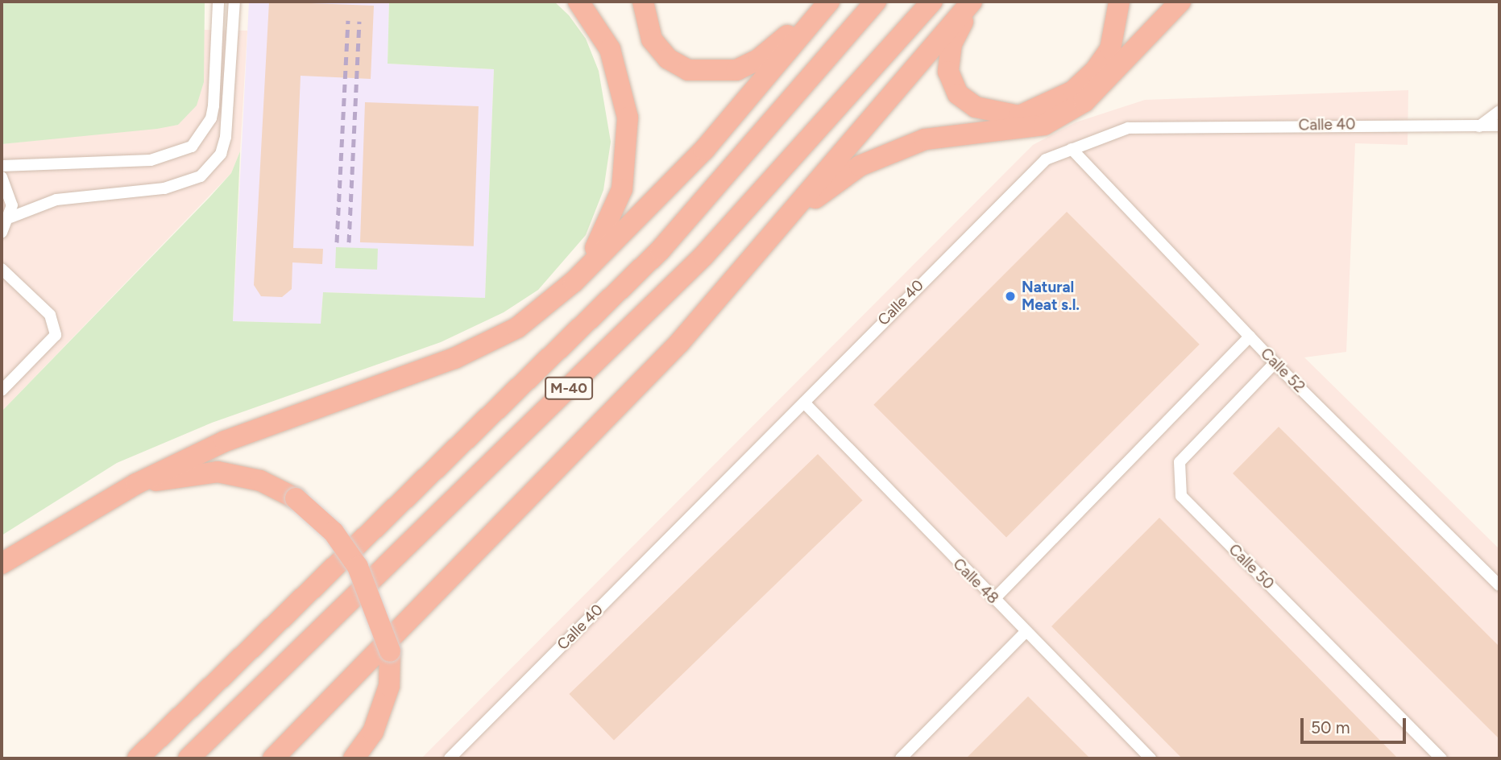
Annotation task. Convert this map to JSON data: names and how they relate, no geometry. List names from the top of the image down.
{
  "streets": {
    "highway": ["M-40"],
    "street": [
      "Calle 40",
      "Calle 52",
      "Calle 50",
      "Calle 48"
    ]
  },
  "crossings": [
    ["Calle 40", "Calle 52"],
    ["Calle 40", "Calle 48"],
    ["Calle 52", "Calle 50"]
  ],
  "places": ["Natural Meat s.l."],
  "scale_bar": "50 m"
}
